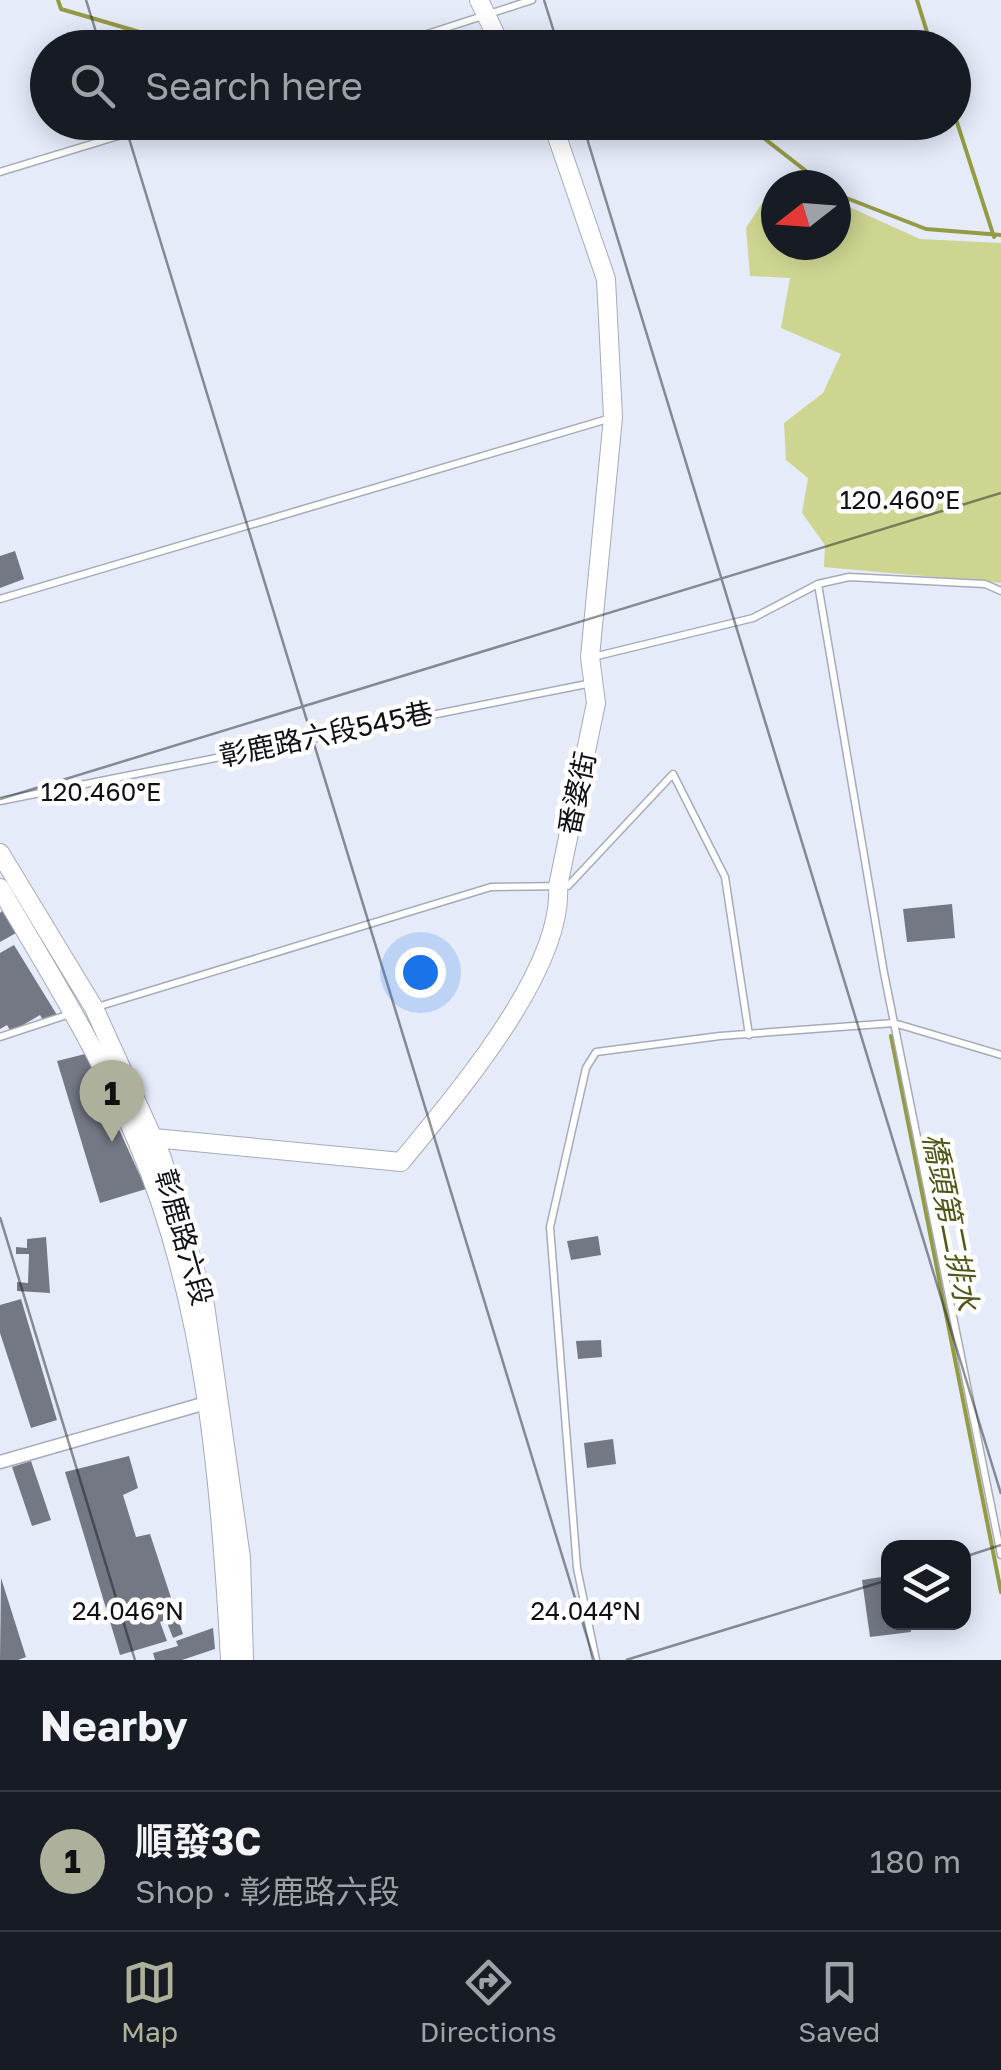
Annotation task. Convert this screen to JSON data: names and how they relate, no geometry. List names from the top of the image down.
{
  "streets": {
    "main road": ["番婆街", "彰鹿路六段"],
    "lane": ["彰鹿路六段545巷"]
  },
  "crossings": [
    ["彰鹿路六段545巷", "番婆街"],
    ["番婆街", "彰鹿路六段"]
  ],
  "water": ["橋頭第二排水"],
  "north": "left",
  "page": {
    "search": "Search here",
    "pins": "1",
    "heading": "Nearby",
    "list": [
      {
        "mark": "1",
        "name": "順發3C",
        "note": "Shop · 彰鹿路六段",
        "value": "180 m"
      }
    ],
    "nav": ["Map", "Directions", "Saved"]
  },
  "coordinates": ["120.460°E", "24.046°N", "24.044°N"]
}
